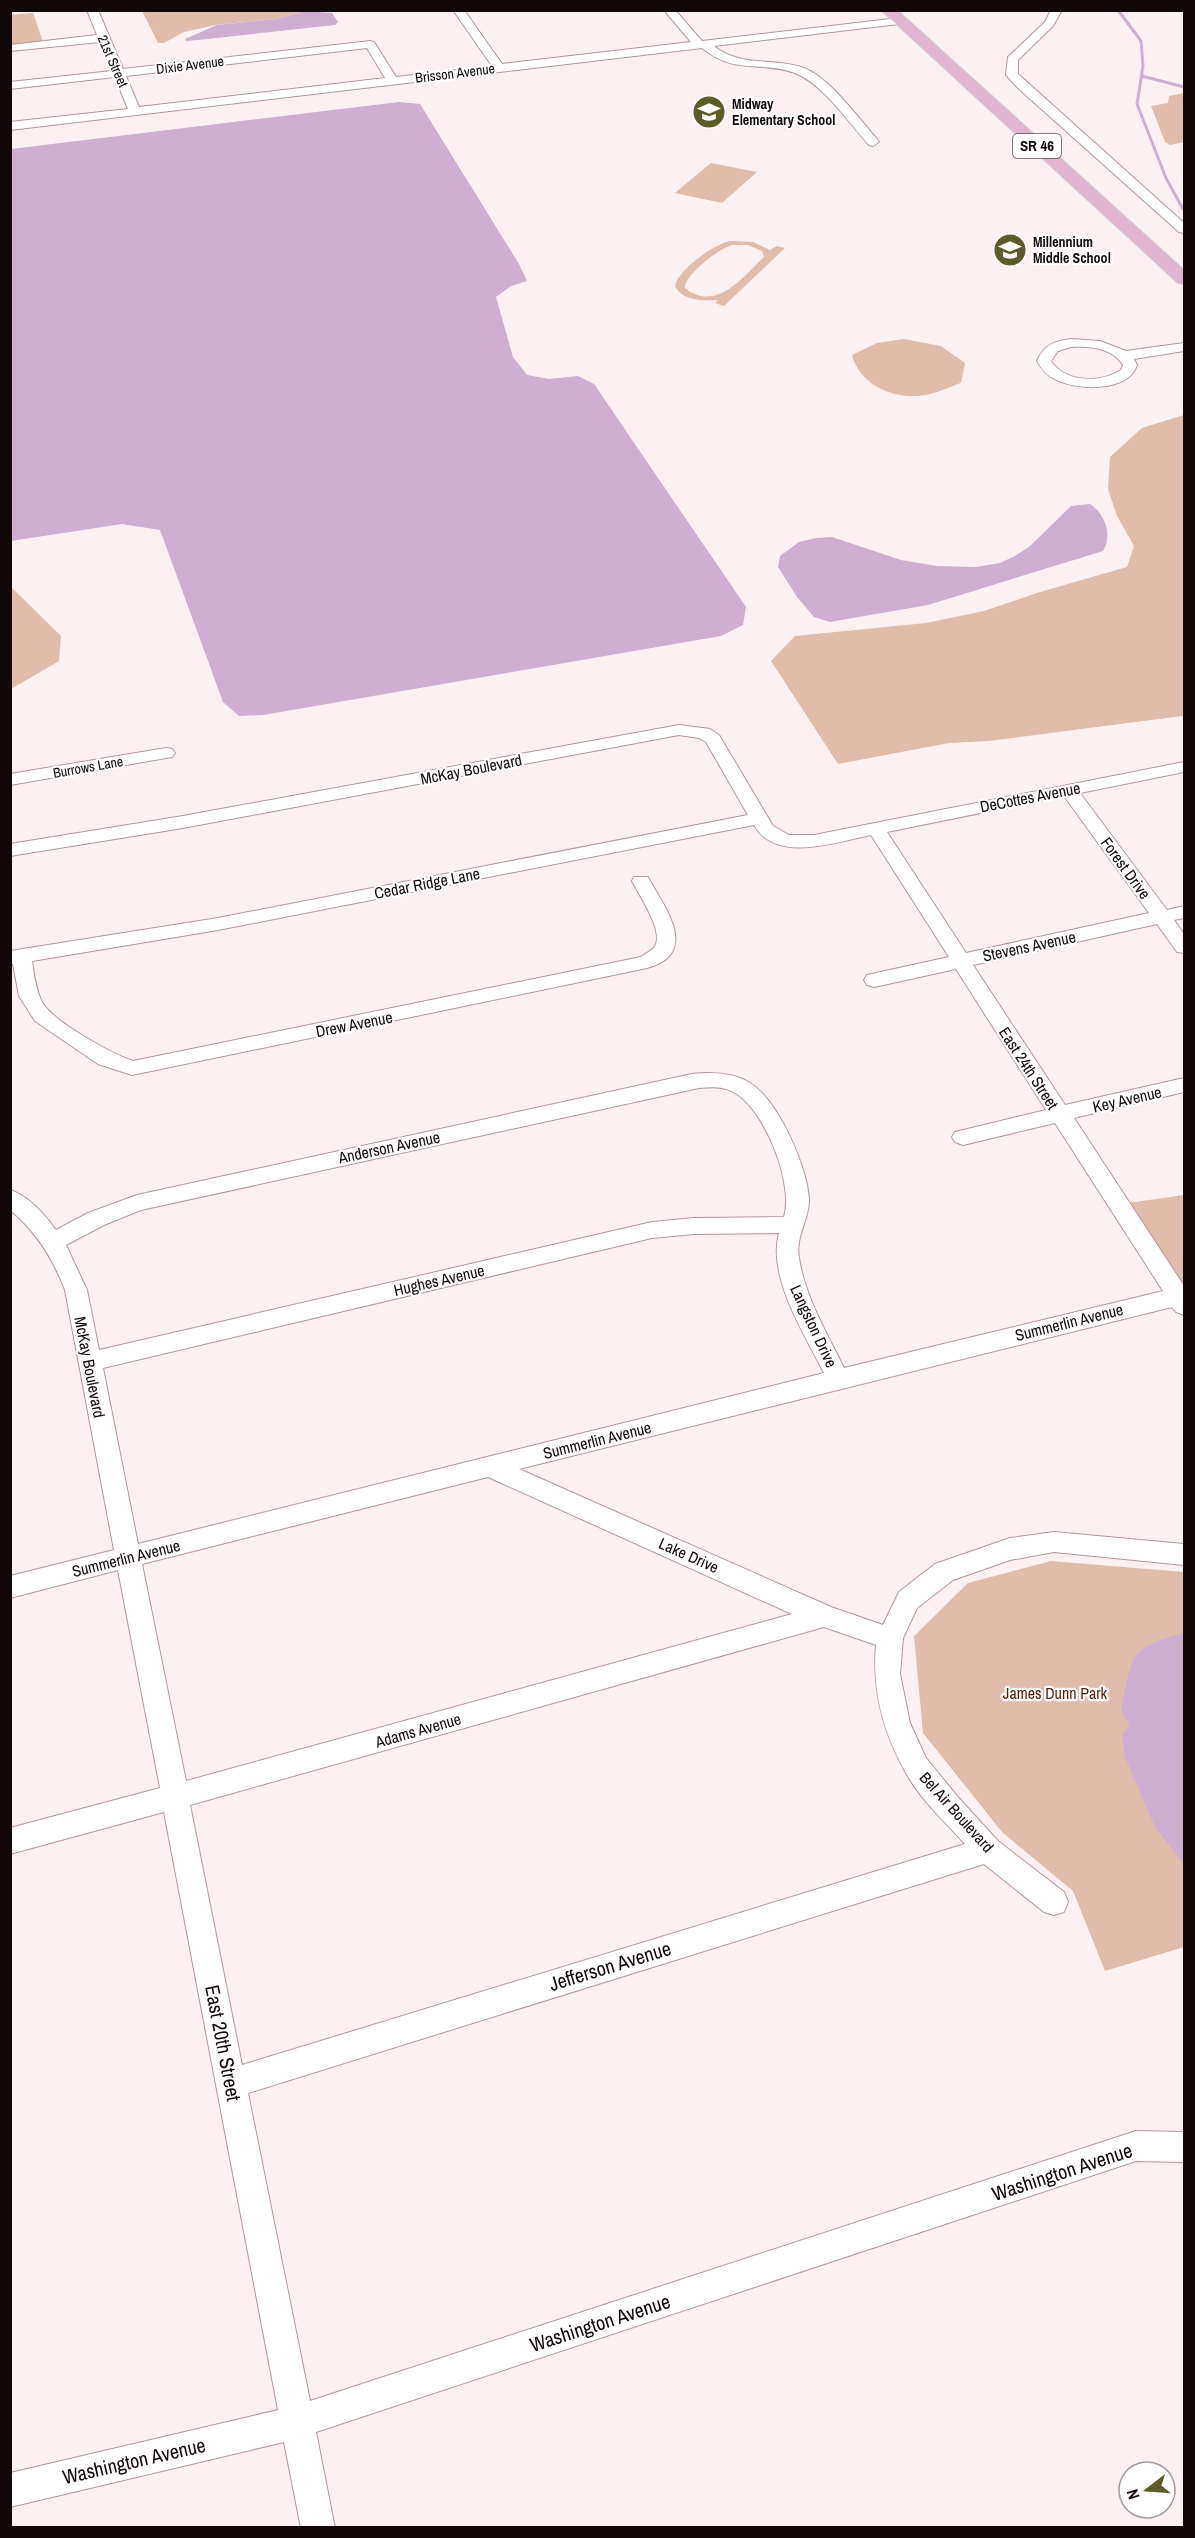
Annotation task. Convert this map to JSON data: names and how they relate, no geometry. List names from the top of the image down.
{
  "streets": {
    "main road": ["SR 46"],
    "street": [
      "21st Street",
      "Dixie Avenue",
      "Brisson Avenue",
      "Burrows Lane",
      "McKay Boulevard",
      "DeCottes Avenue",
      "Forest Drive",
      "Cedar Ridge Lane",
      "Stevens Avenue",
      "Drew Avenue",
      "East 24th Street",
      "Key Avenue",
      "Anderson Avenue",
      "Hughes Avenue",
      "Summerlin Avenue",
      "Langston Drive",
      "Lake Drive",
      "Adams Avenue",
      "Bel Air Boulevard",
      "Jefferson Avenue",
      "East 20th Street",
      "Washington Avenue"
    ]
  },
  "crossings": [
    ["21st Street", "Dixie Avenue"],
    ["21st Street", "Brisson Avenue"],
    ["Dixie Avenue", "Brisson Avenue"],
    ["Brisson Avenue", "SR 46"],
    ["McKay Boulevard", "DeCottes Avenue"],
    ["McKay Boulevard", "Cedar Ridge Lane"],
    ["McKay Boulevard", "East 24th Street"],
    ["McKay Boulevard", "Anderson Avenue"],
    ["McKay Boulevard", "Hughes Avenue"],
    ["McKay Boulevard", "Summerlin Avenue"],
    ["McKay Boulevard", "East 20th Street"],
    ["DeCottes Avenue", "Forest Drive"],
    ["DeCottes Avenue", "East 24th Street"],
    ["Forest Drive", "Stevens Avenue"],
    ["Cedar Ridge Lane", "Drew Avenue"],
    ["Stevens Avenue", "East 24th Street"],
    ["East 24th Street", "Key Avenue"],
    ["East 24th Street", "Summerlin Avenue"],
    ["Anderson Avenue", "Langston Drive"],
    ["Hughes Avenue", "Langston Drive"],
    ["Summerlin Avenue", "Langston Drive"],
    ["Summerlin Avenue", "Lake Drive"],
    ["Summerlin Avenue", "East 20th Street"],
    ["Lake Drive", "Adams Avenue"],
    ["Lake Drive", "Bel Air Boulevard"],
    ["Adams Avenue", "East 20th Street"],
    ["Bel Air Boulevard", "Jefferson Avenue"],
    ["Jefferson Avenue", "East 20th Street"],
    ["East 20th Street", "Washington Avenue"]
  ],
  "parks": ["James Dunn Park"],
  "places": {
    "school or university": ["Midway Elementary School", "Millennium Middle School"]
  },
  "north": "left"
}
